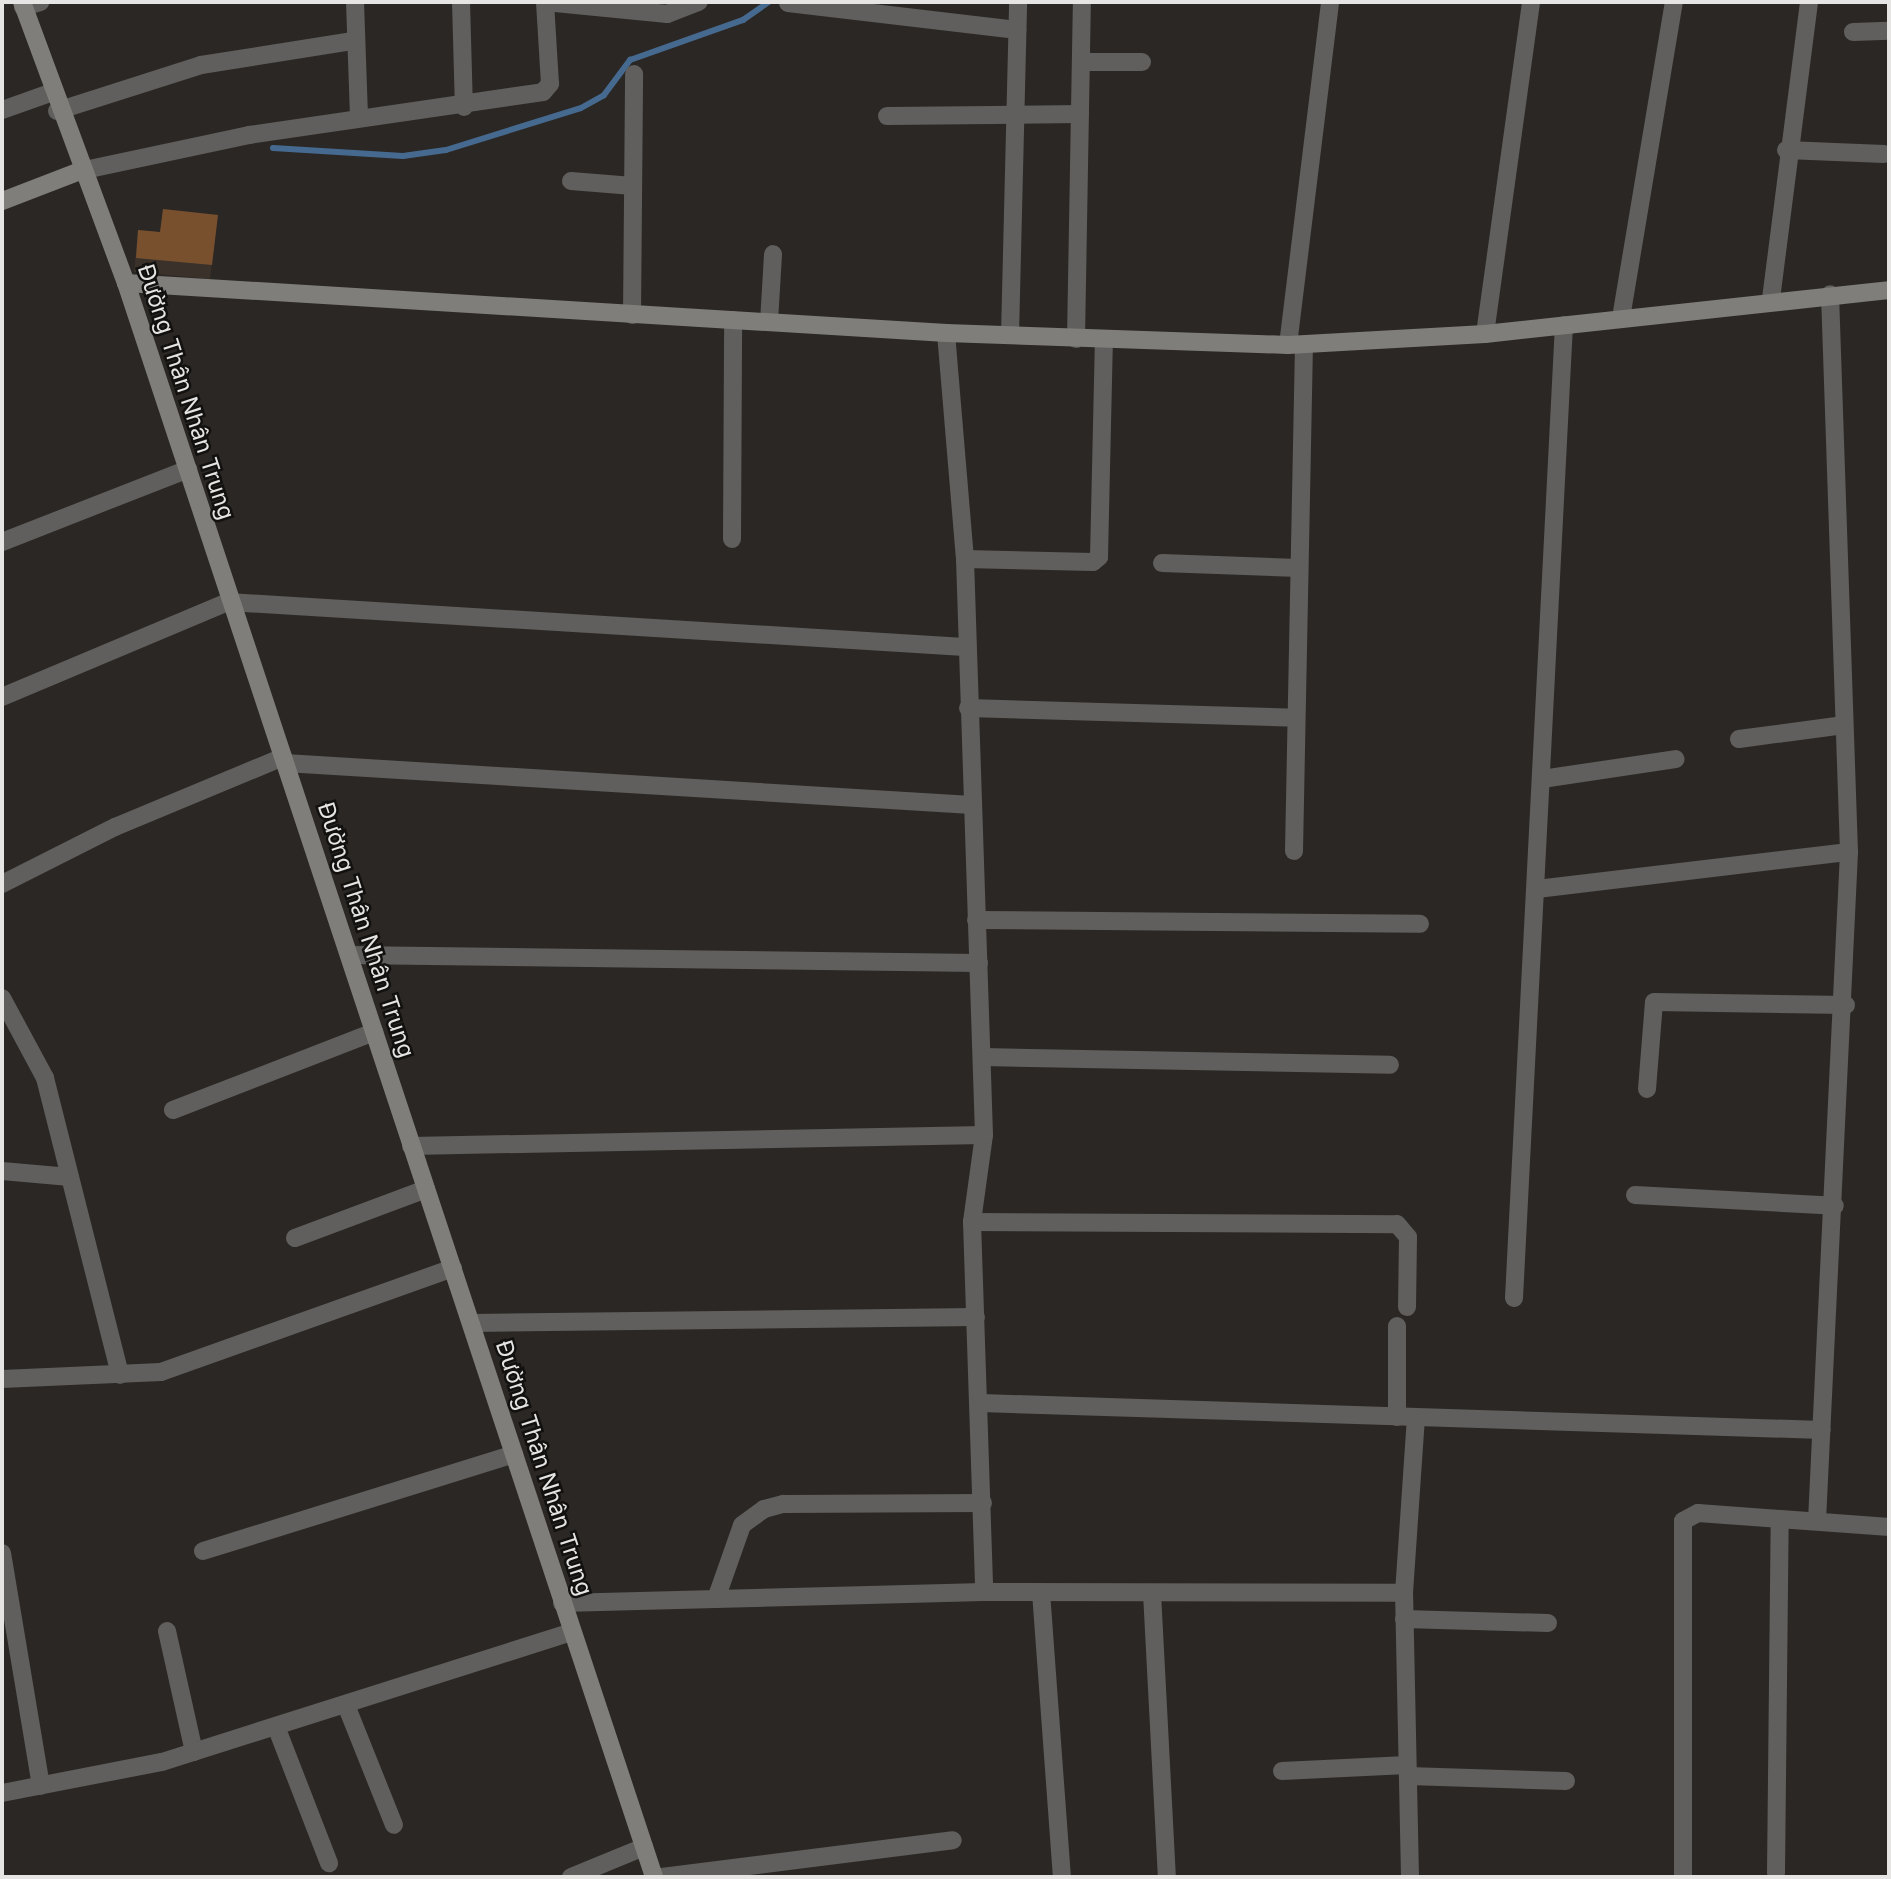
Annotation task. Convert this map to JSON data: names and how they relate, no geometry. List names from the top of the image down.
{
  "streets": {
    "street": ["Đường Thân Nhân Trung"]
  }
}
